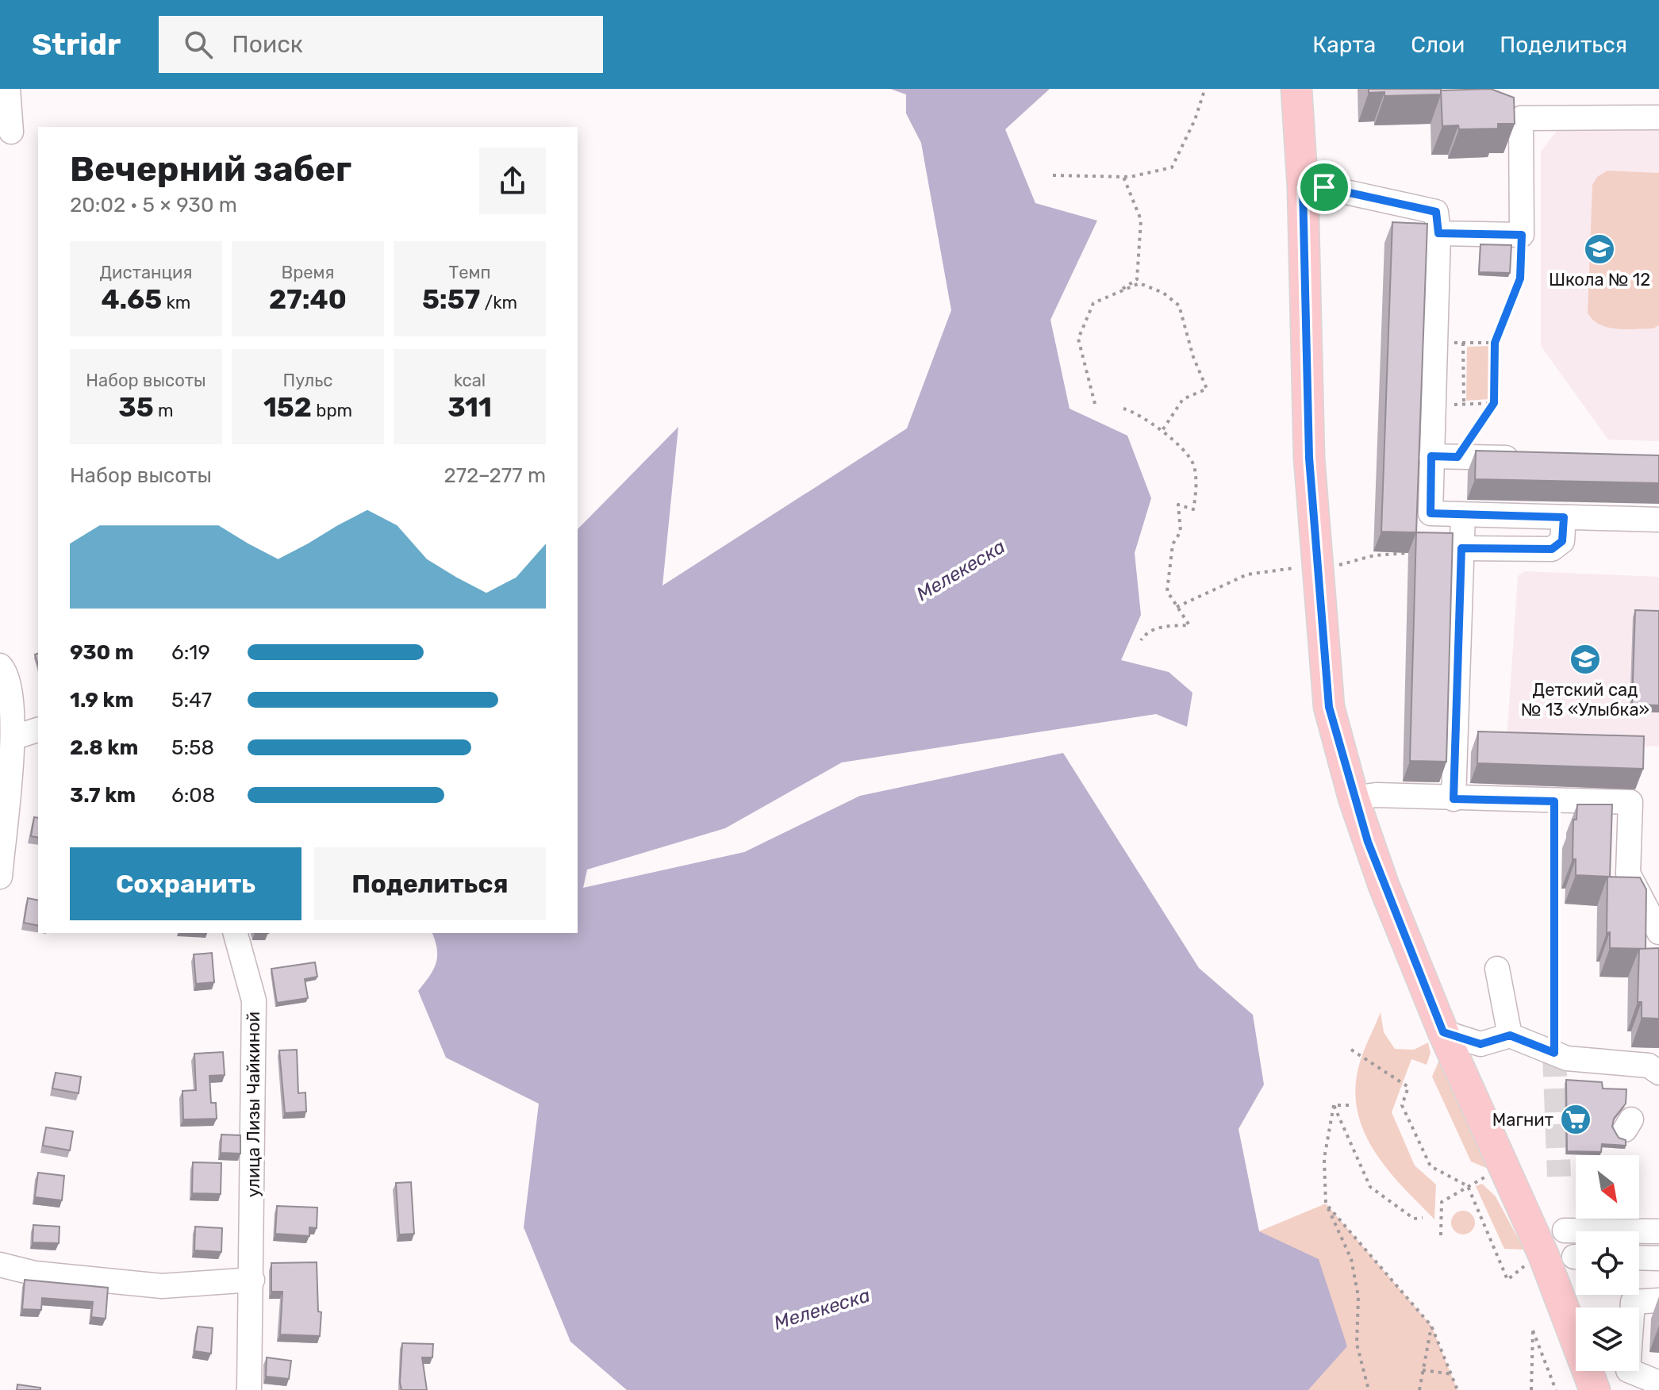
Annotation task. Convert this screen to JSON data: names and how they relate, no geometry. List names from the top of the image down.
{
  "streets": {
    "street": ["улица Лизы Чайкиной"]
  },
  "water": ["Мелекеска"],
  "places": {
    "school or university": ["Школа № 12", "Детский сад № 13 «Улыбка»"],
    "supermarket": ["Магнит"]
  },
  "north": "bottom right",
  "page": {
    "header": "Stridr",
    "search": "Поиск",
    "nav": ["Карта", "Слои", "Поделиться"],
    "heading": ["Вечерний забег", "20:02 · 5 × 930 m"],
    "stats": [
      ["Дистанция", "4.65 km"],
      ["Время", "27:40"],
      ["Темп", "5:57 /km"],
      ["Набор высоты", "35 m"],
      ["Пульс", "152 bpm"],
      ["kcal", "311"]
    ],
    "chart": ["Набор высоты", "272–277 m"],
    "list": [
      {
        "name": "930 m",
        "note": "6:19"
      },
      {
        "name": "1.9 km",
        "note": "5:47"
      },
      {
        "name": "2.8 km",
        "note": "5:58"
      },
      {
        "name": "3.7 km",
        "note": "6:08"
      }
    ],
    "buttons": ["Сохранить", "Поделиться"]
  }
}
